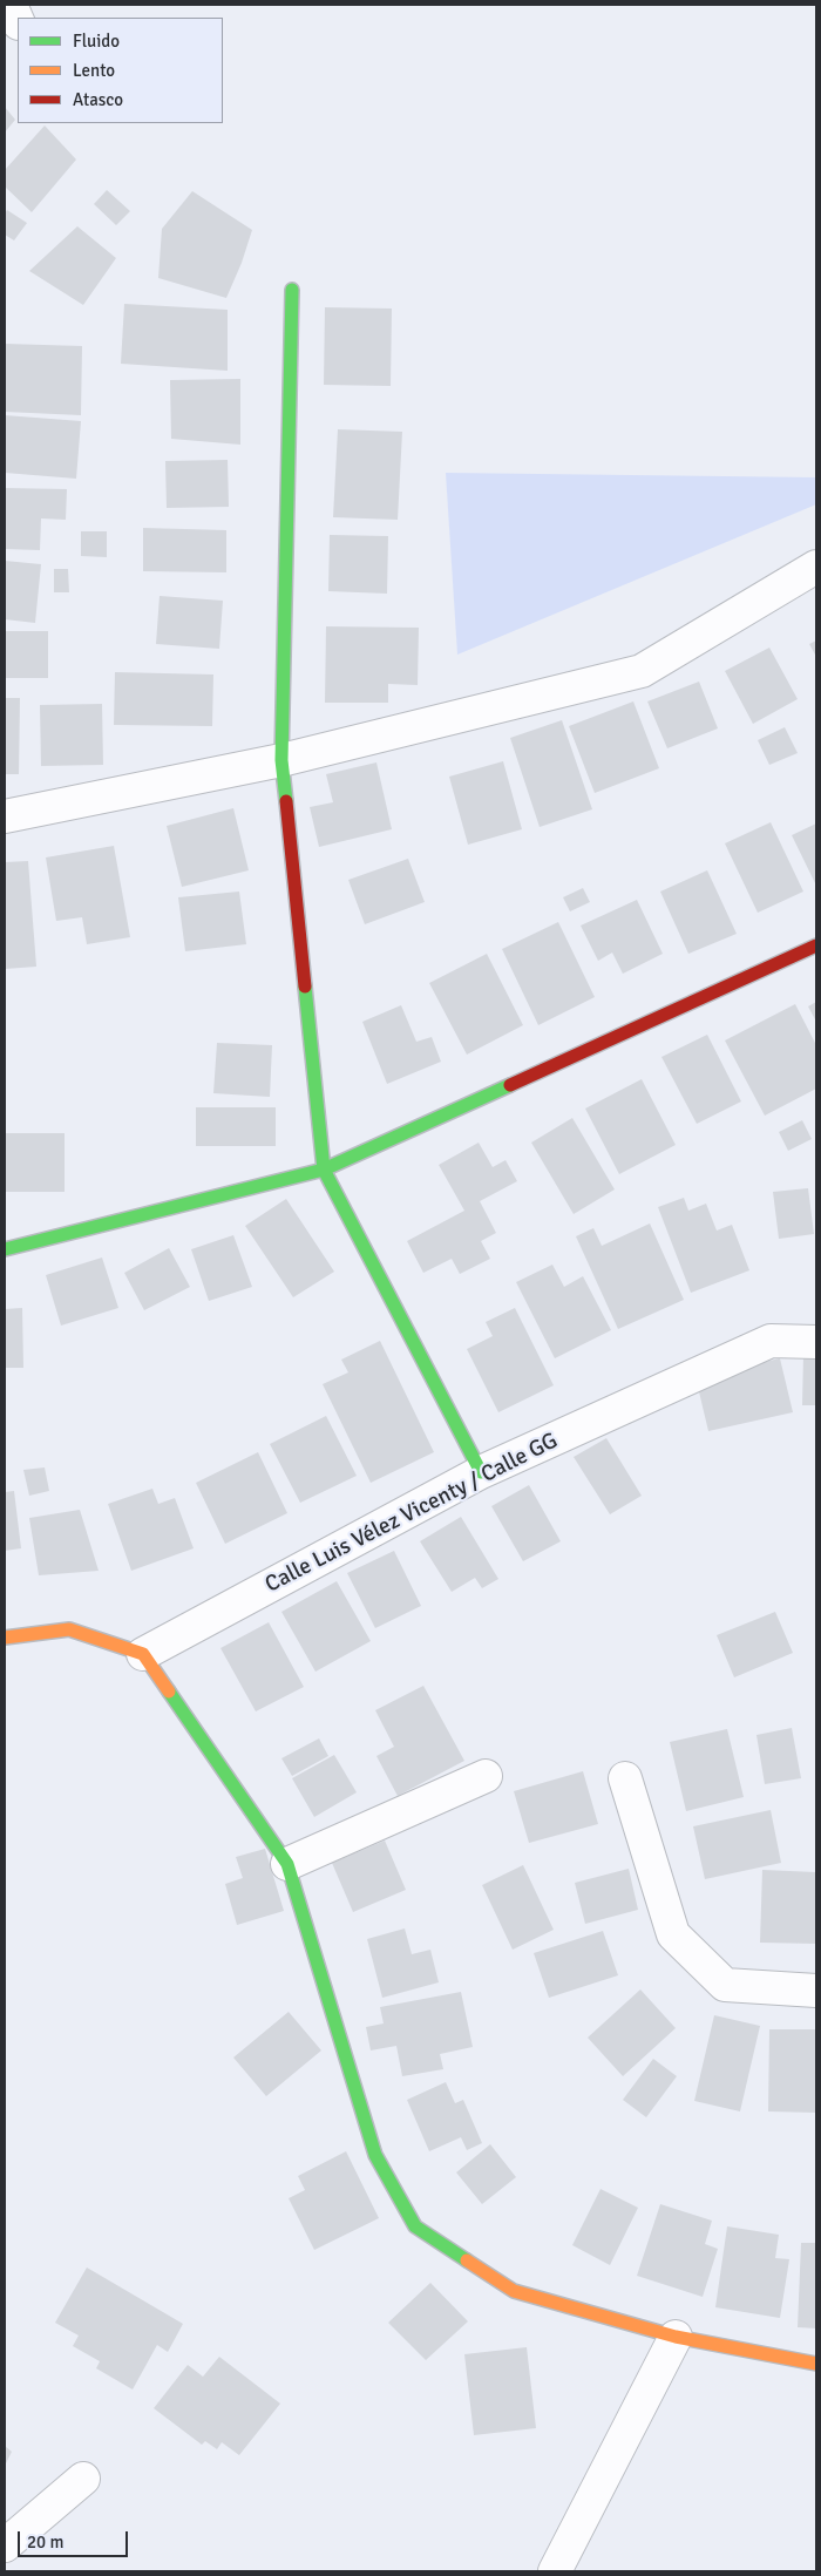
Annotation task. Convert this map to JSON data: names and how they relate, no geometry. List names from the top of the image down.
{
  "streets": {
    "street": ["Calle Luis Vélez Vicenty / Calle GG"]
  },
  "legend": ["Fluido", "Lento", "Atasco"],
  "scale_bar": "20 m"
}
